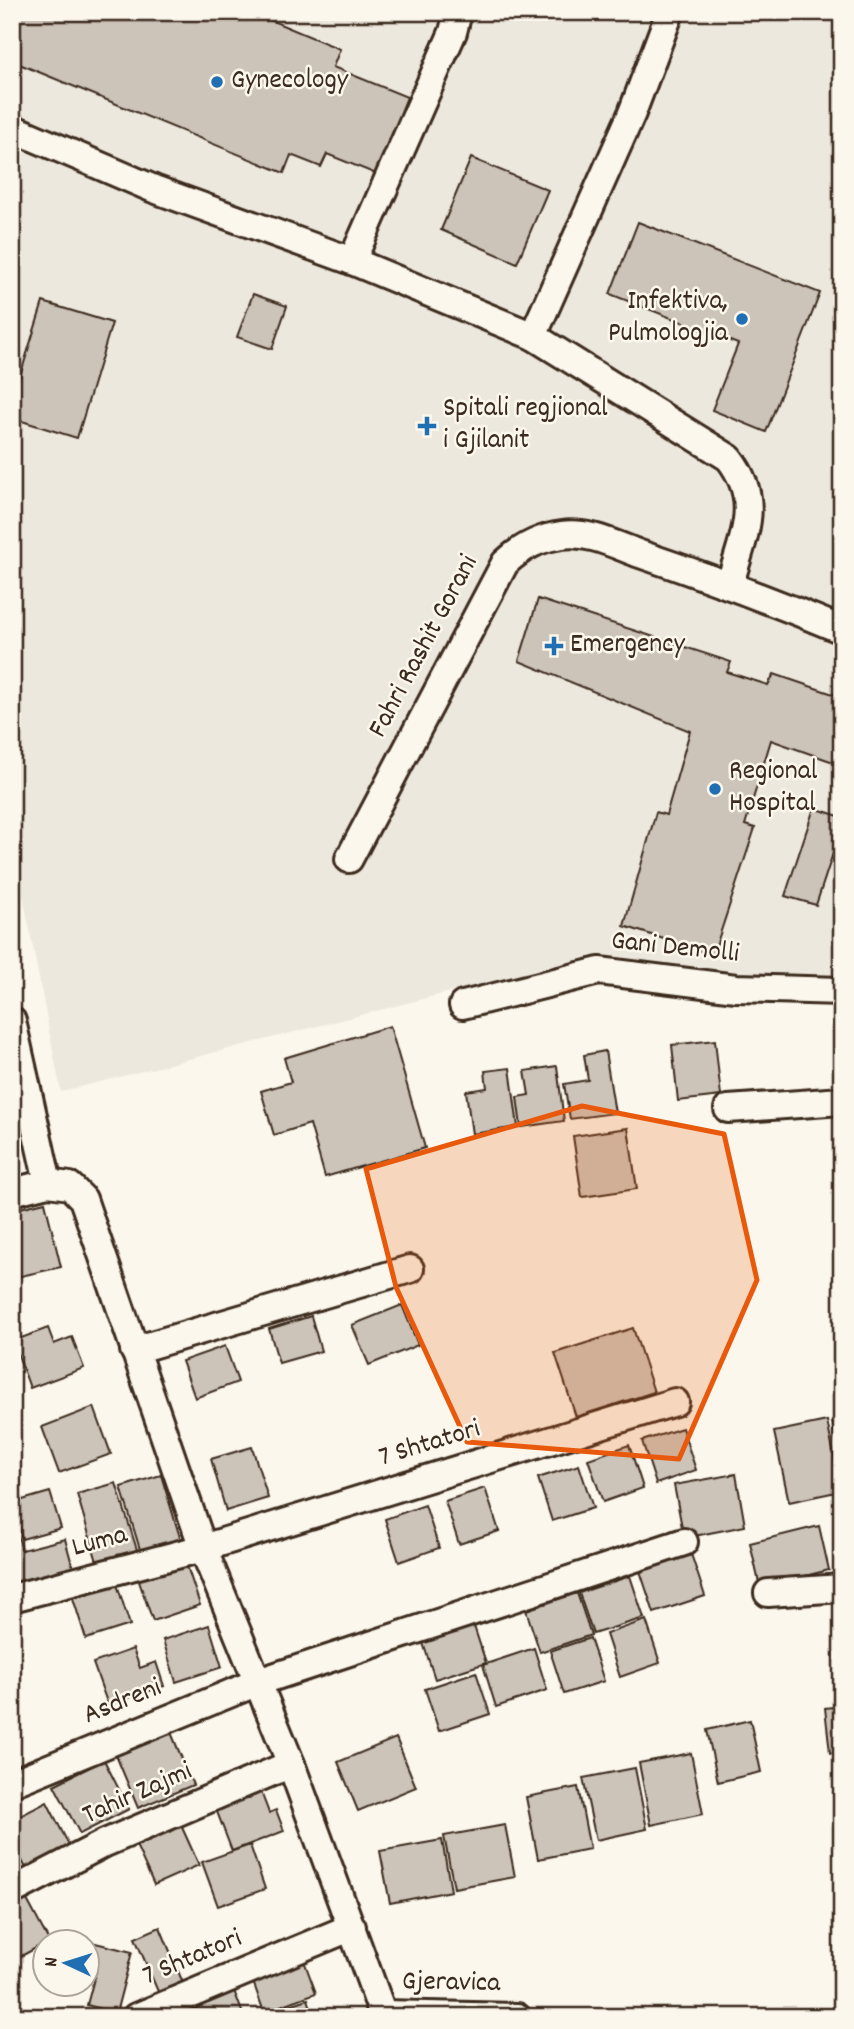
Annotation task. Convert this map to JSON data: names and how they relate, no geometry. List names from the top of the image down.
{
  "streets": {
    "street": [
      "Fahri Rashit Gorani",
      "Gani Demolli",
      "7 Shtatori",
      "Luma",
      "Asdreni",
      "Tahir Zajmi",
      "Gjeravica"
    ]
  },
  "crossings": [
    ["7 Shtatori", "Luma"]
  ],
  "places": {
    "other": ["Gynecology", "Infektiva, Pulmologjia", "Regional Hospital"],
    "health": ["Spitali regjional i Gjilanit", "Emergency"]
  },
  "north": "left"
}
